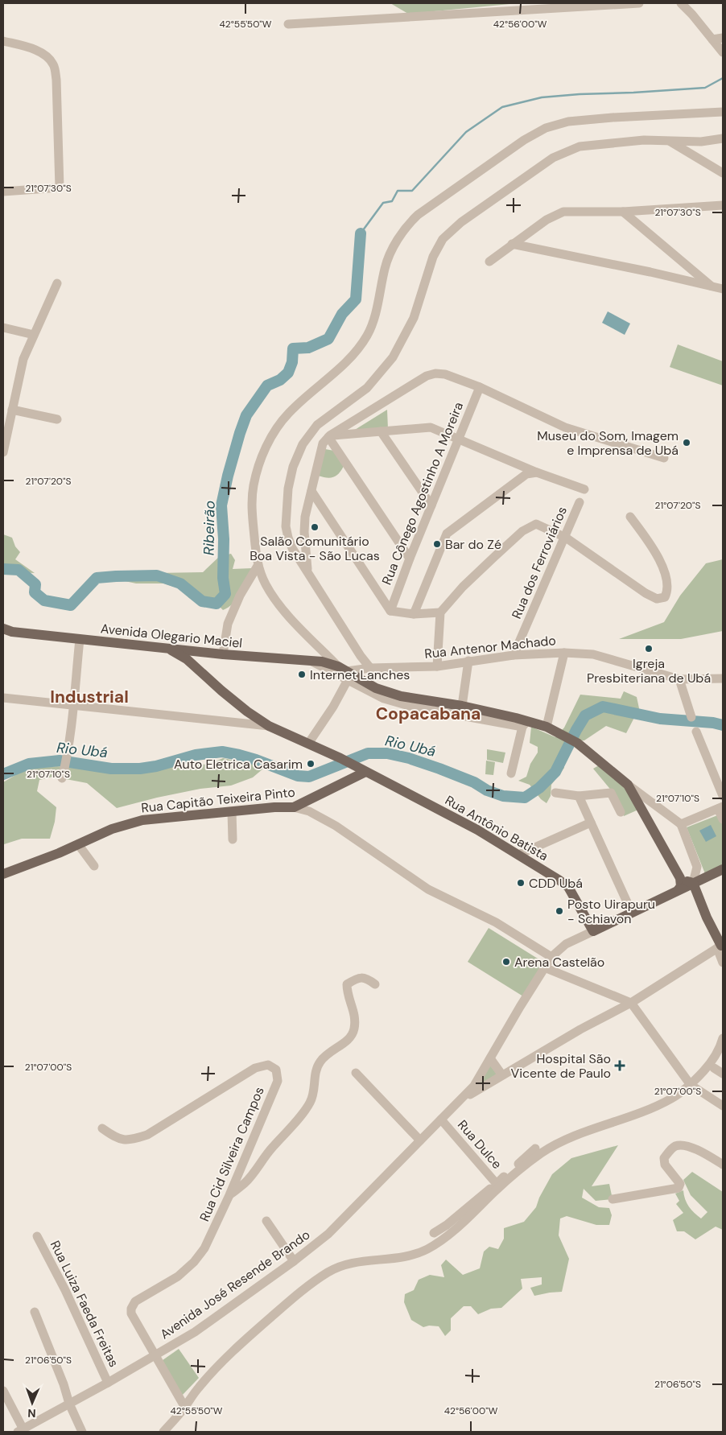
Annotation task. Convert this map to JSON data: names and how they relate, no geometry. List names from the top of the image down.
{
  "streets": {
    "main road": ["Avenida Olegario Maciel", "Rua Capitão Teixeira Pinto", "Rua Antônio Batista"],
    "street": [
      "Rua Cônego Agostinho A Moreira",
      "Rua dos Ferroviários",
      "Rua Antenor Machado",
      "Rua Dulce",
      "Rua Cid Silveira Campos",
      "Avenida José Resende Brando",
      "Rua Luiza Faeda Freitas"
    ]
  },
  "crossings": [
    ["Rua dos Ferroviários", "Rua Antenor Machado"],
    ["Avenida Olegario Maciel", "Rua Antenor Machado"],
    ["Avenida Olegario Maciel", "Rua Antônio Batista"],
    ["Rua Capitão Teixeira Pinto", "Rua Antônio Batista"],
    ["Rua Dulce", "Avenida José Resende Brando"],
    ["Rua Cid Silveira Campos", "Avenida José Resende Brando"],
    ["Avenida José Resende Brando", "Rua Luiza Faeda Freitas"]
  ],
  "districts": ["Industrial", "Copacabana"],
  "water": ["Ribeirão", "Rio Ubá"],
  "places": {
    "other": [
      "Museu do Som, Imagem e Imprensa de Ubá",
      "Salão Comunitário Boa Vista - São Lucas",
      "Bar do Zé",
      "Igreja Presbiteriana de Ubá",
      "Internet Lanches",
      "Auto Eletrica Casarim",
      "CDD Ubá",
      "Posto Uirapuru - Schiavon",
      "Arena Castelão"
    ],
    "health": ["Hospital São Vicente de Paulo"]
  },
  "north": "bottom",
  "coordinates": [
    "42°55'50\"W",
    "42°56'00\"W",
    "21°07'30\"S",
    "21°07'20\"S",
    "21°07'10\"S",
    "21°07'00\"S",
    "21°06'50\"S"
  ]
}
